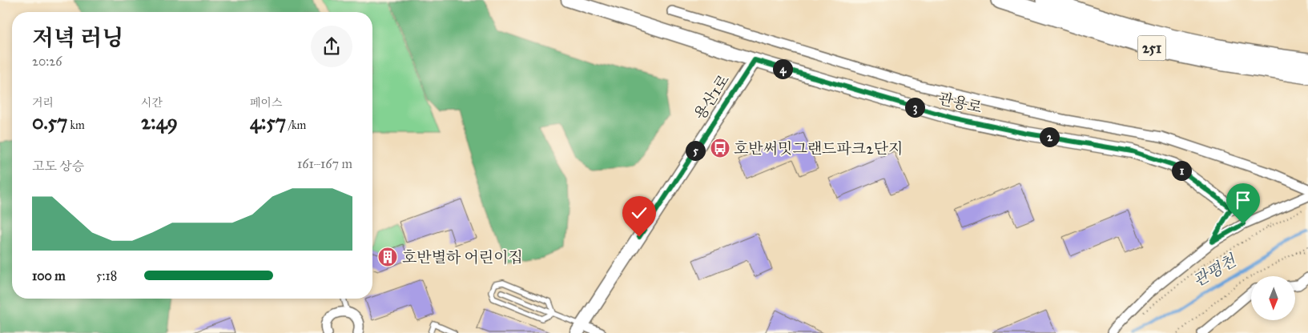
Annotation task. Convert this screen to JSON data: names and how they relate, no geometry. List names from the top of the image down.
{
  "streets": {
    "highway": ["251"],
    "main road": ["용산1로", "관용로"]
  },
  "crossings": [
    ["용산1로", "관용로"]
  ],
  "water": ["관평천"],
  "places": {
    "bus stop": ["호반써밋그랜드파크2단지"],
    "building": ["호반별하 어린이집"]
  },
  "north": "bottom",
  "page": {
    "heading": ["저녁 러닝", "20:26"],
    "pins": [
      "4",
      "3",
      "2",
      "5",
      "1"
    ],
    "stats": [
      ["거리", "0.57 km"],
      ["시간", "2:49"],
      ["페이스", "4:57 /km"]
    ],
    "chart": ["고도 상승", "161–167 m"],
    "list": [
      {
        "name": "100 m",
        "note": "5:18"
      }
    ]
  }
}
